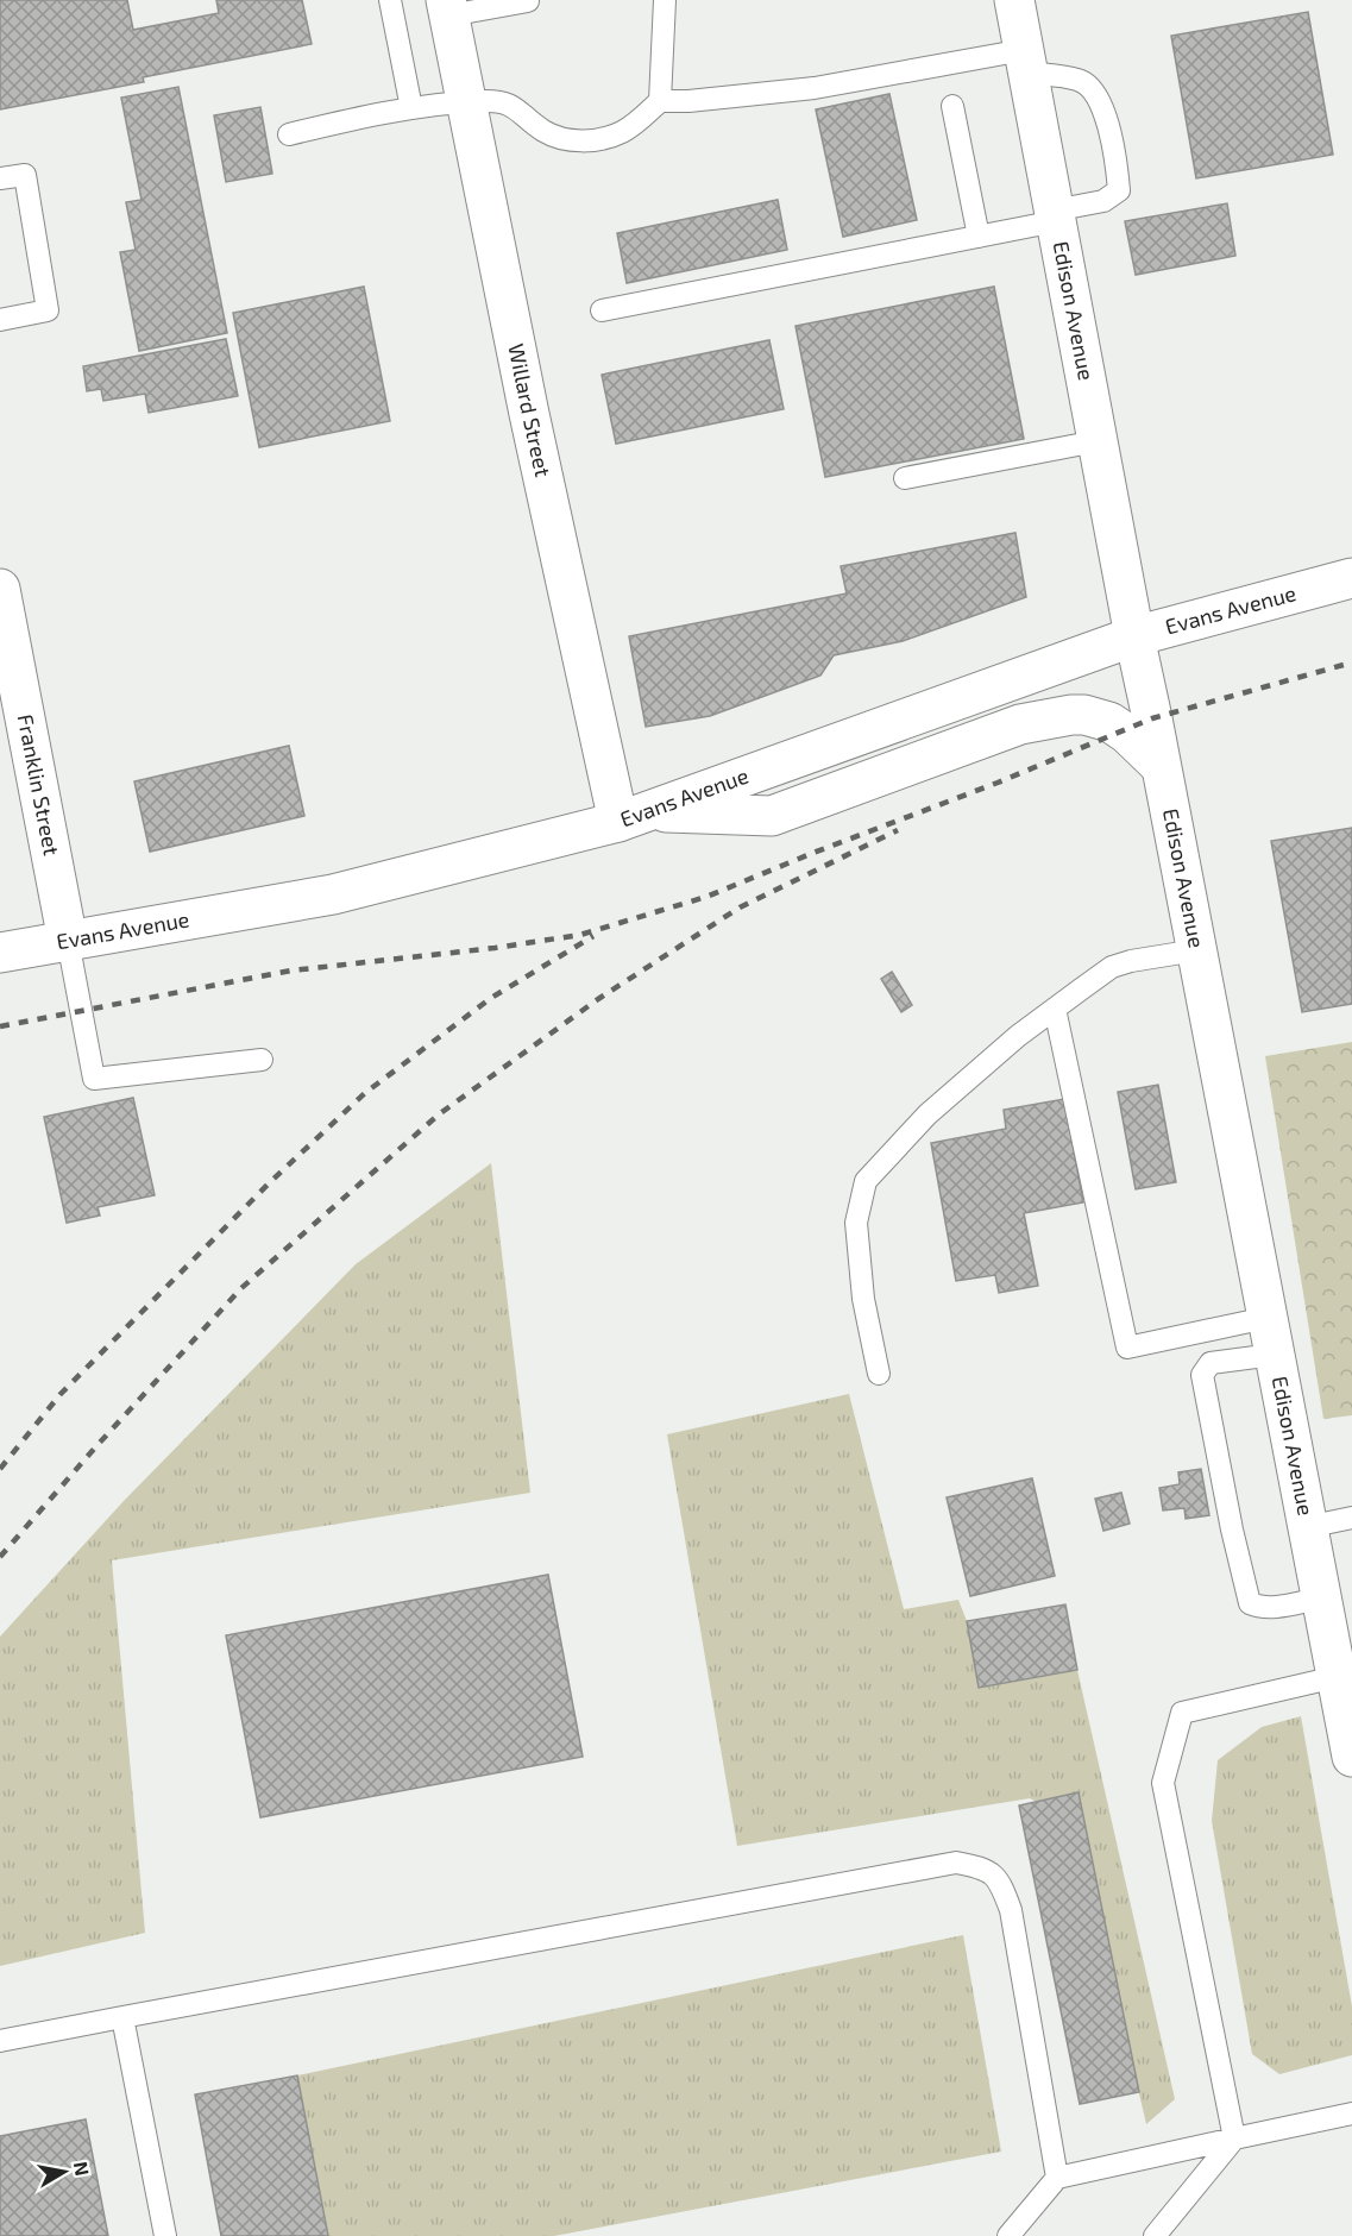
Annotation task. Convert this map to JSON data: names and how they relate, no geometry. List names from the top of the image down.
{
  "streets": {
    "street": [
      "Edison Avenue",
      "Willard Street",
      "Evans Avenue",
      "Franklin Street"
    ]
  },
  "crossings": [
    ["Edison Avenue", "Evans Avenue"],
    ["Willard Street", "Evans Avenue"],
    ["Evans Avenue", "Franklin Street"]
  ],
  "north": "right"
}
